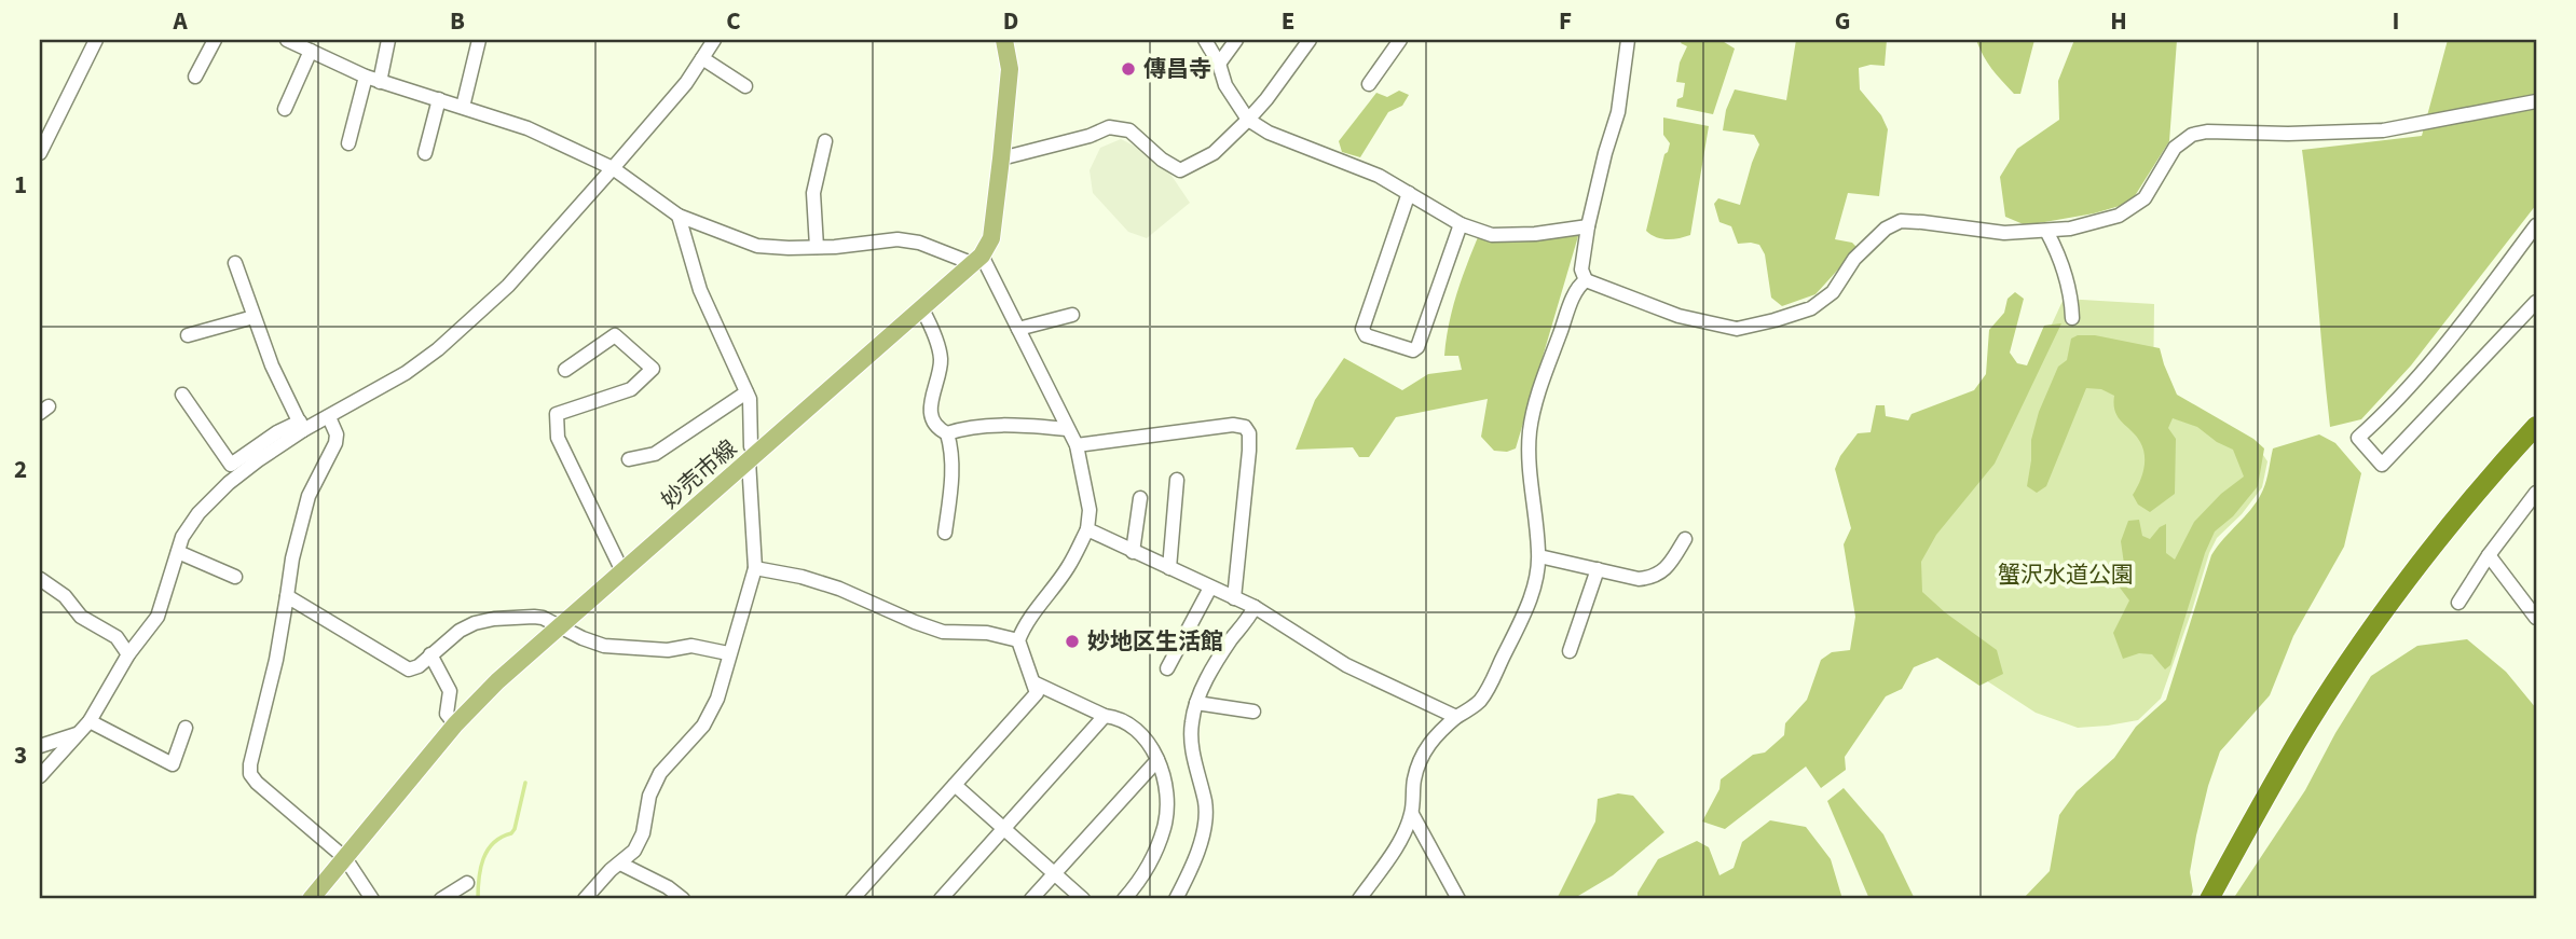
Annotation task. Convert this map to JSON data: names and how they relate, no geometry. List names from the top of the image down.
{
  "streets": {
    "main road": ["妙売市線"]
  },
  "parks": ["蟹沢水道公園"],
  "places": ["傳昌寺", "妙地区生活館"],
  "grid": {
    "columns": [
      "A",
      "B",
      "C",
      "D",
      "E",
      "F",
      "G",
      "H",
      "I"
    ],
    "rows": ["1", "2", "3"]
  }
}
